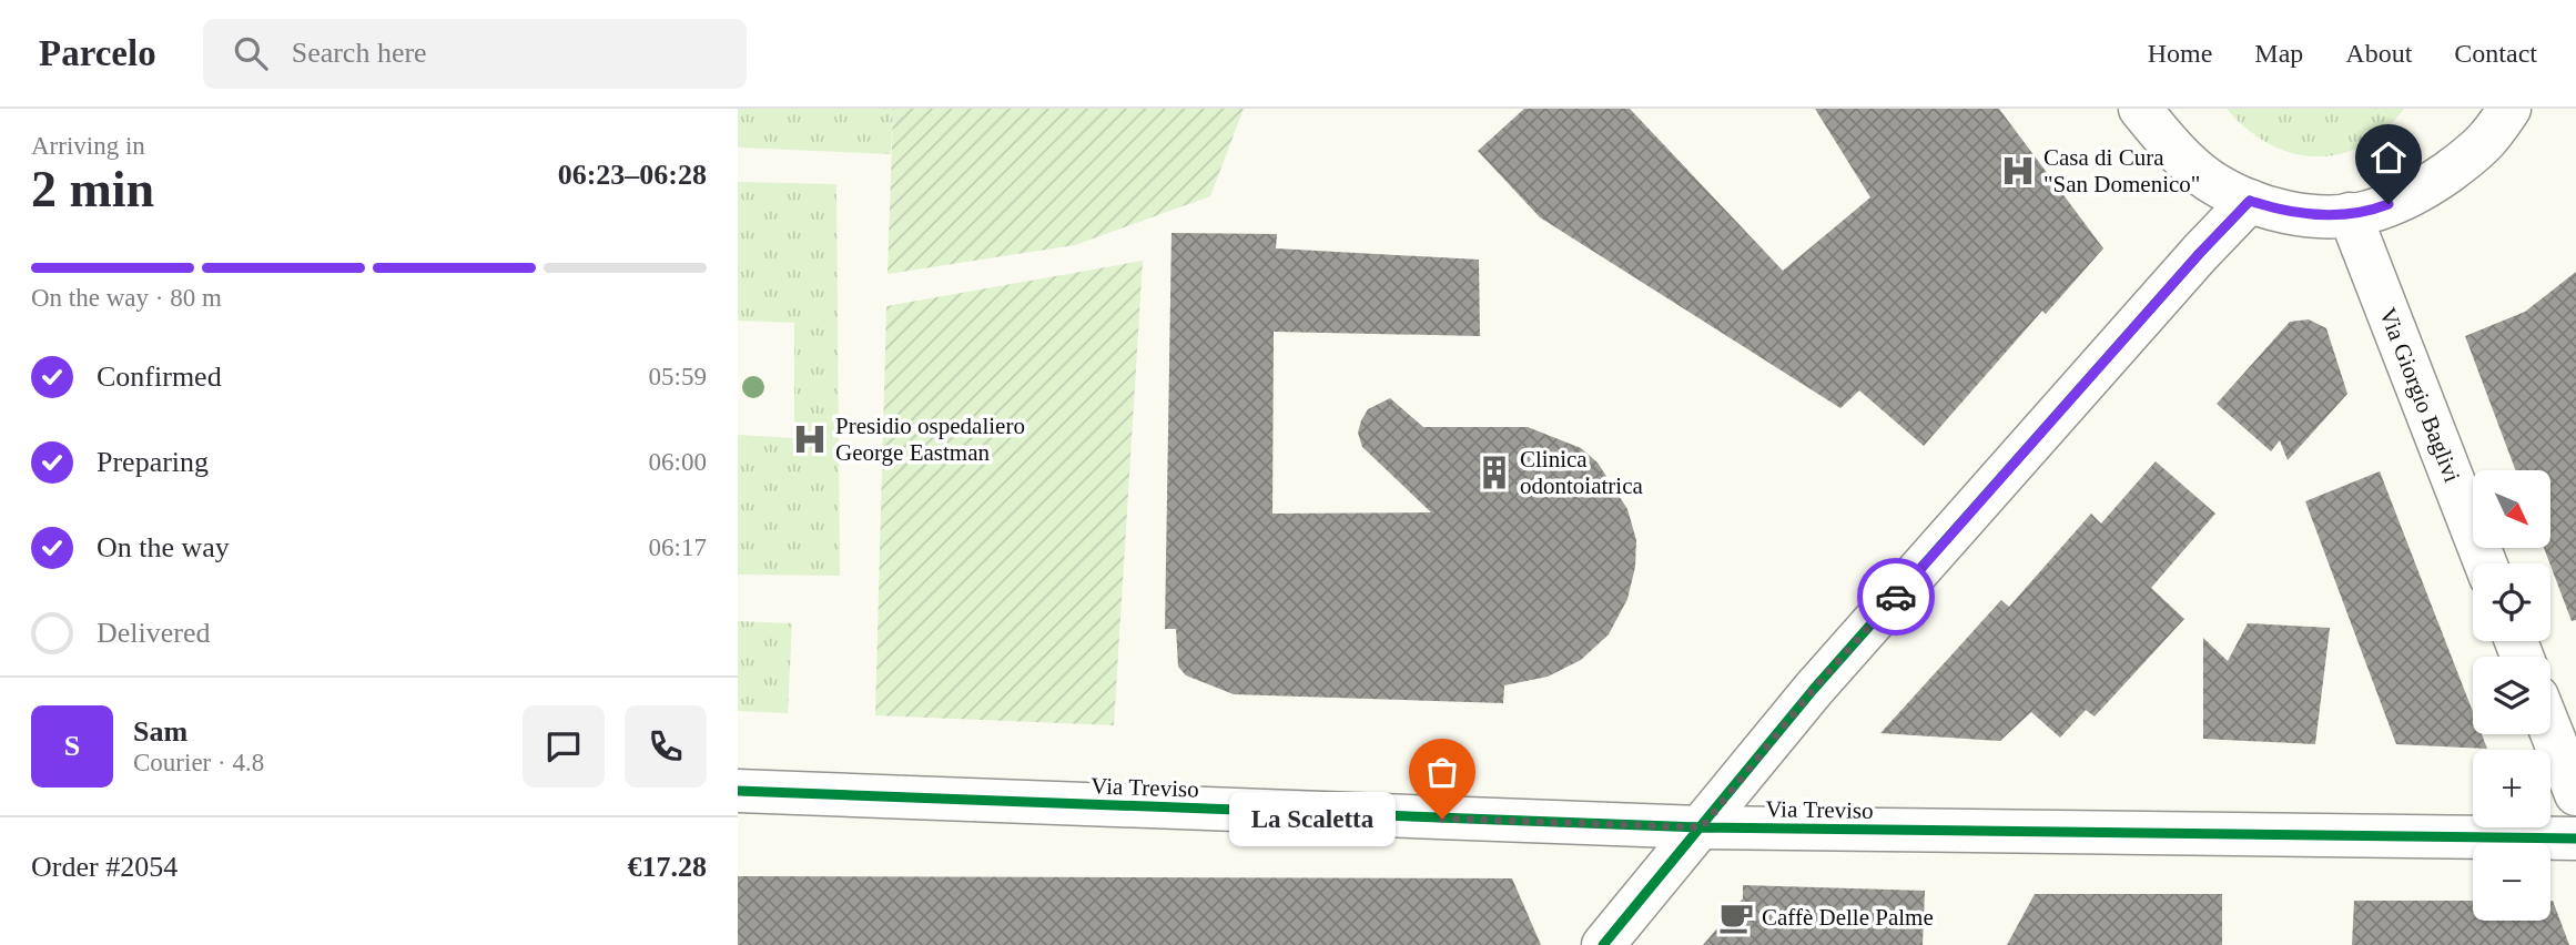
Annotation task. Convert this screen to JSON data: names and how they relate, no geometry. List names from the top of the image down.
{
  "streets": {
    "street": ["Via Giorgio Baglivi", "Via Treviso"]
  },
  "places": {
    "hospital": ["Casa di Cura \"San Domenico\"", "Presidio ospedaliero George Eastman"],
    "building": ["Clinica odontoiatrica"],
    "other": ["La Scaletta"],
    "cafe": ["Caffè Delle Palme"]
  },
  "north": "bottom right",
  "page": {
    "header": "Parcelo",
    "search": "Search here",
    "nav": [
      "Home",
      "Map",
      "About",
      "Contact"
    ],
    "heading": ["2 min", "Arriving in", "06:23–06:28"],
    "panel": [
      "Sam",
      "Courier · 4.8",
      "Order #2054",
      "€17.28"
    ],
    "bar": "On the way · 80 m",
    "list": [
      ["Confirmed", "05:59"],
      ["Preparing", "06:00"],
      ["On the way", "06:17"],
      "Delivered"
    ],
    "map_buttons": ["+", "−"],
    "round": "S",
    "bubble": "La Scaletta"
  }
}
